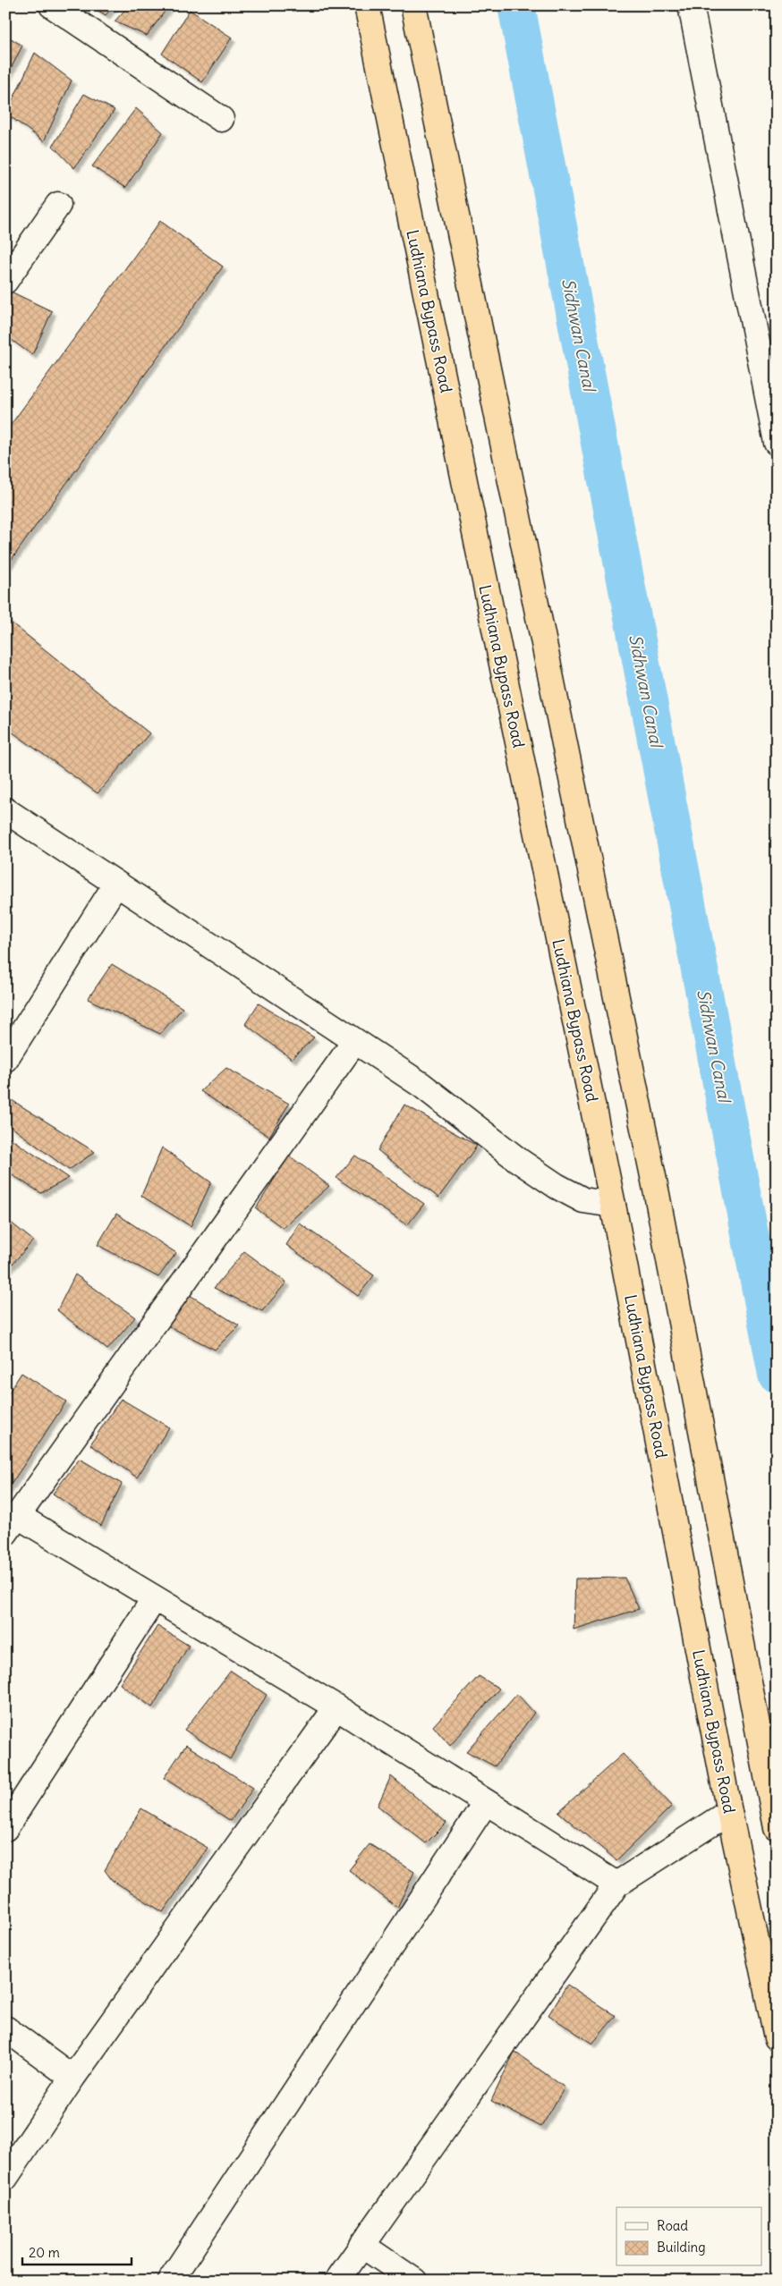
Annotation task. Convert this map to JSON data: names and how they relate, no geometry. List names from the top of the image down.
{
  "streets": {
    "highway": ["Ludhiana Bypass Road"]
  },
  "water": ["Sidhwan Canal"],
  "legend": ["Road", "Building"],
  "scale_bar": "20 m"
}
